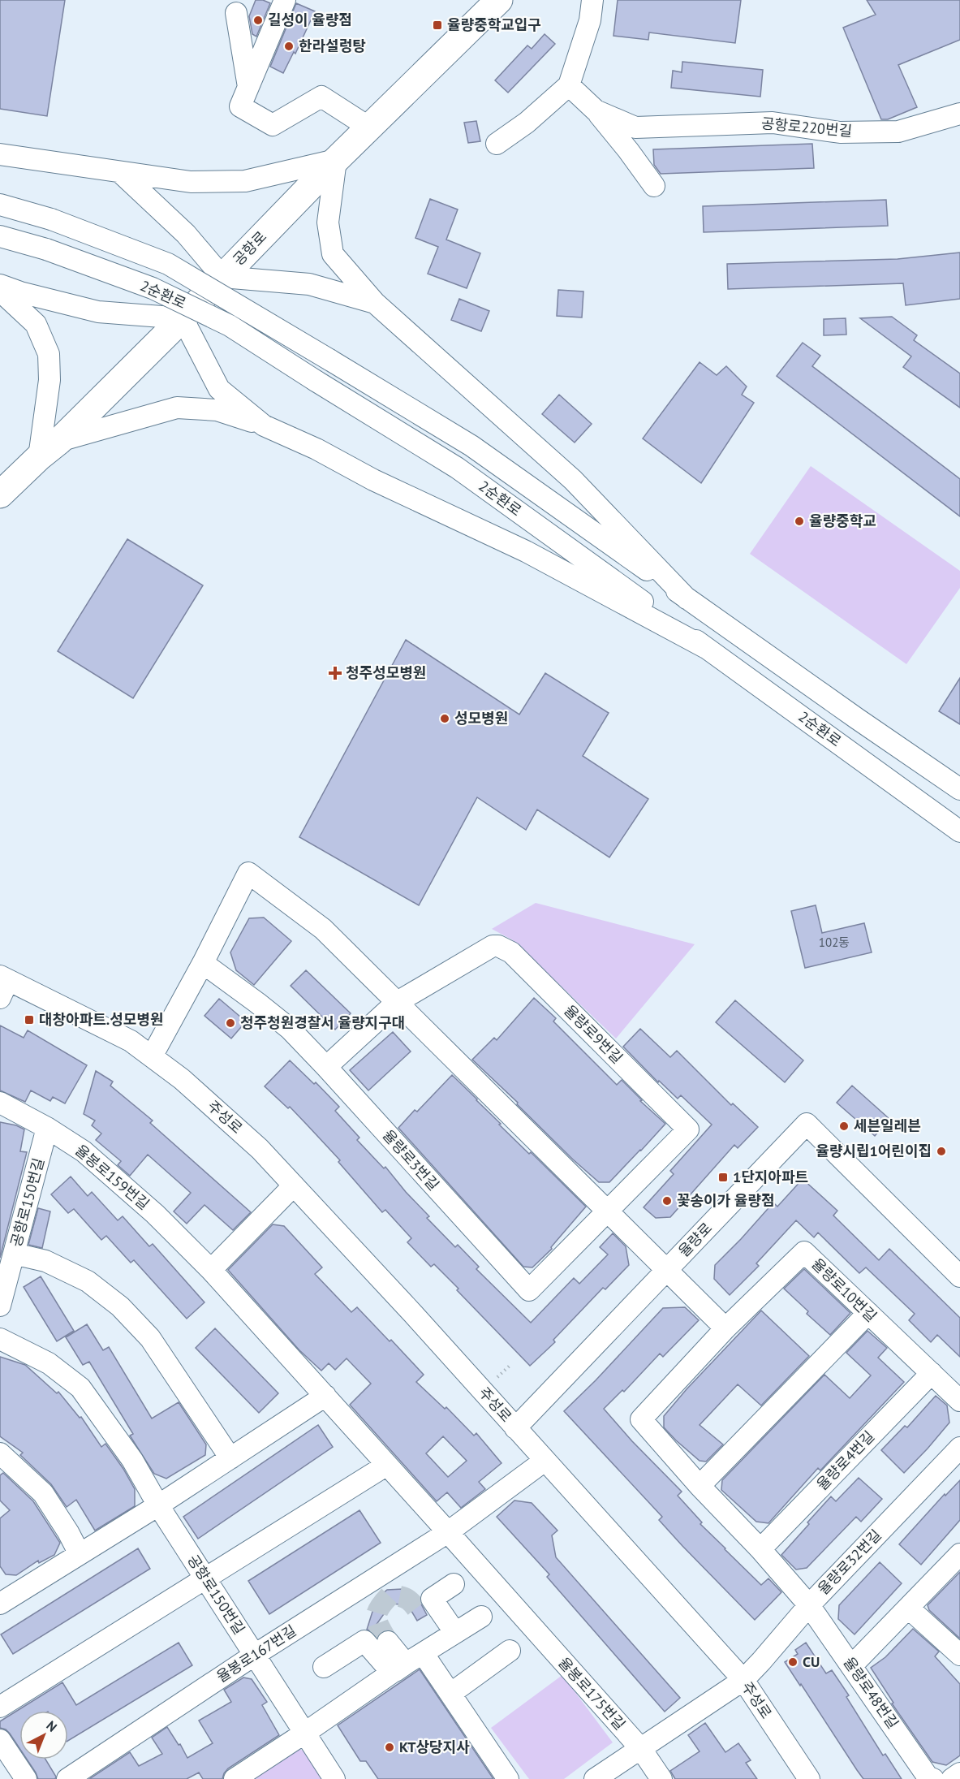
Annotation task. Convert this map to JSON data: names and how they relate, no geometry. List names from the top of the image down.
{
  "streets": {
    "main road": ["공항로"],
    "street": [
      "공항로220번길",
      "2순환로",
      "율량로9번길",
      "주성로",
      "율량로3번길",
      "율봉로159번길",
      "공항로150번길",
      "율량로",
      "율량로10번길",
      "율량로4번길",
      "율량로32번길",
      "율봉로167번길",
      "율량로48번길",
      "율봉로175번길"
    ]
  },
  "crossings": [
    ["율량로9번길", "율량로3번길"],
    ["주성로", "율량로"],
    ["주성로", "율량로32번길"],
    ["주성로", "율봉로167번길"],
    ["율봉로159번길", "공항로150번길"],
    ["공항로150번길", "율봉로167번길"],
    ["율량로10번길", "율량로4번길"],
    ["율량로32번길", "율량로48번길"],
    ["율봉로167번길", "율봉로175번길"]
  ],
  "places": {
    "other": [
      "길성이 율량점",
      "한라설렁탕",
      "율량중학교",
      "성모병원",
      "청주청원경찰서 율량지구대",
      "세븐일레븐",
      "율량시립1어린이집",
      "꽃송이가 율량점",
      "CU",
      "KT상당지사"
    ],
    "transit": ["율량중학교입구", "대창아파트.성모병원", "1단지아파트"],
    "health": ["청주성모병원"]
  },
  "house_numbers": ["102동"],
  "north": "top right"
}
